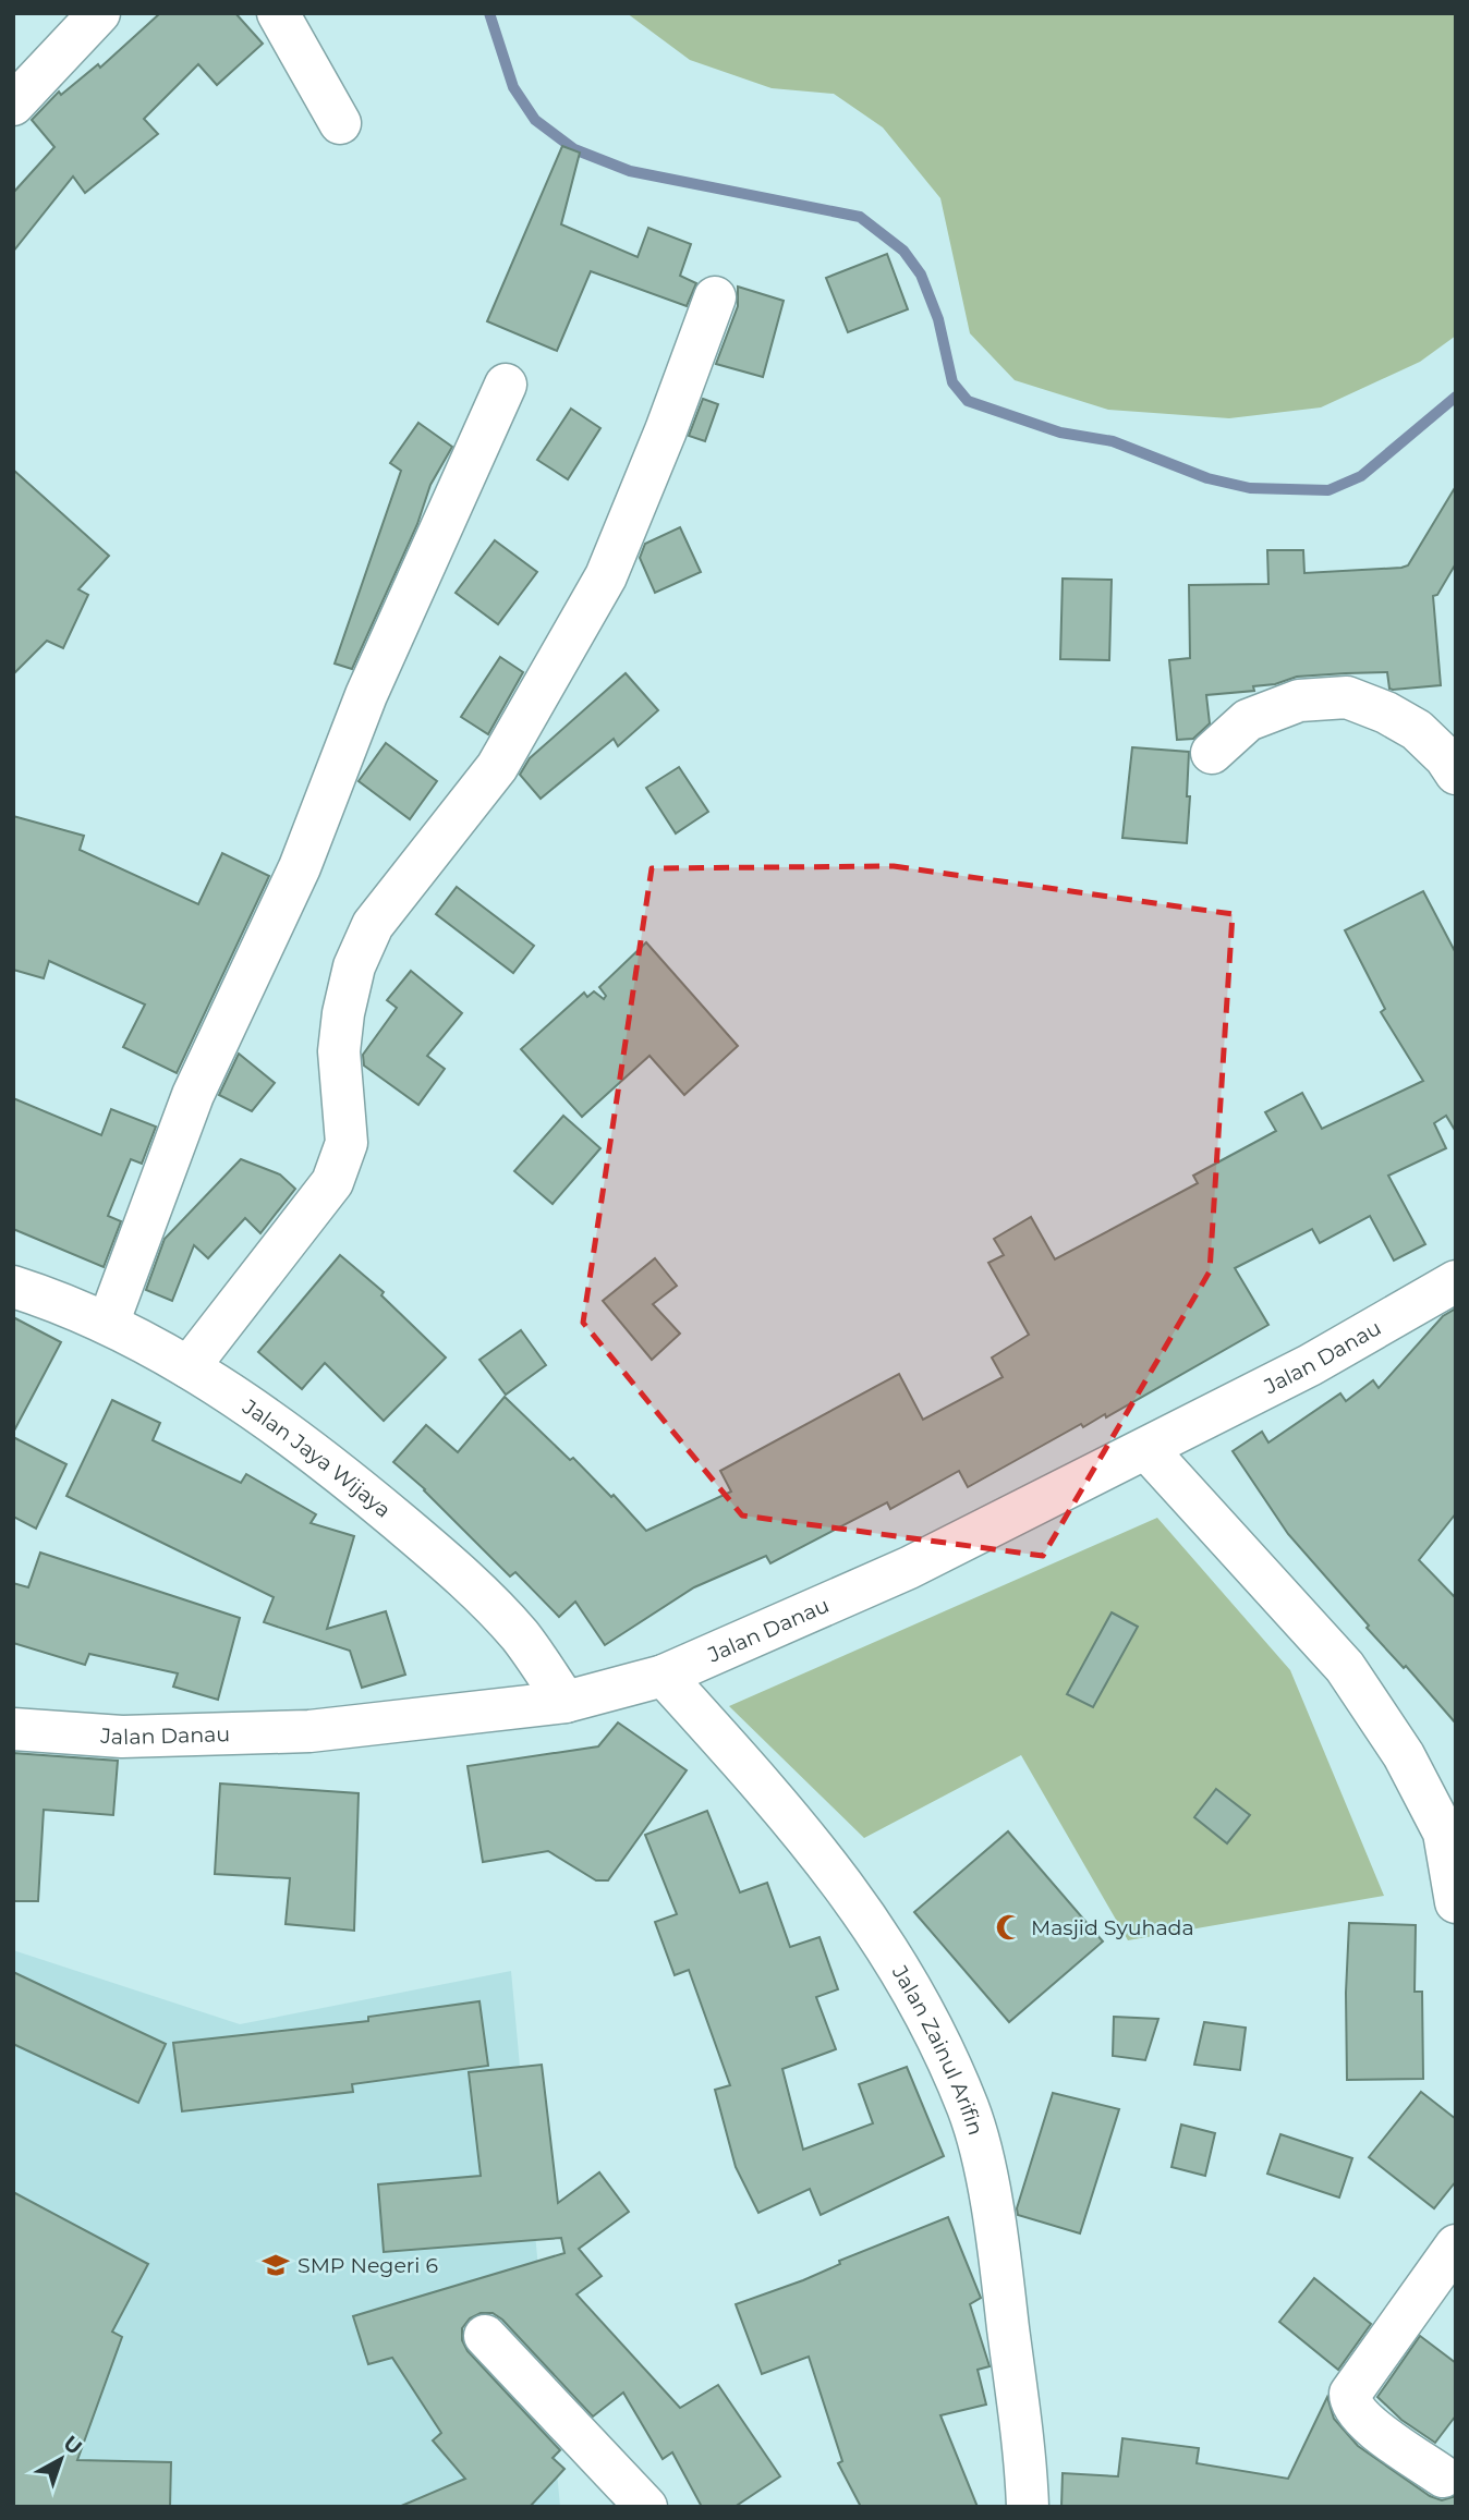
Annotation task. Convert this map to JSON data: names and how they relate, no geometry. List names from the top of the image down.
{
  "streets": {
    "street": ["Jalan Danau", "Jalan Jaya Wijaya", "Jalan Zainul Arifin"]
  },
  "crossings": [
    ["Jalan Danau", "Jalan Jaya Wijaya"],
    ["Jalan Danau", "Jalan Zainul Arifin"]
  ],
  "places": {
    "mosque": ["Masjid Syuhada"],
    "school or university": ["SMP Negeri 6"]
  },
  "north": "top right"
}
